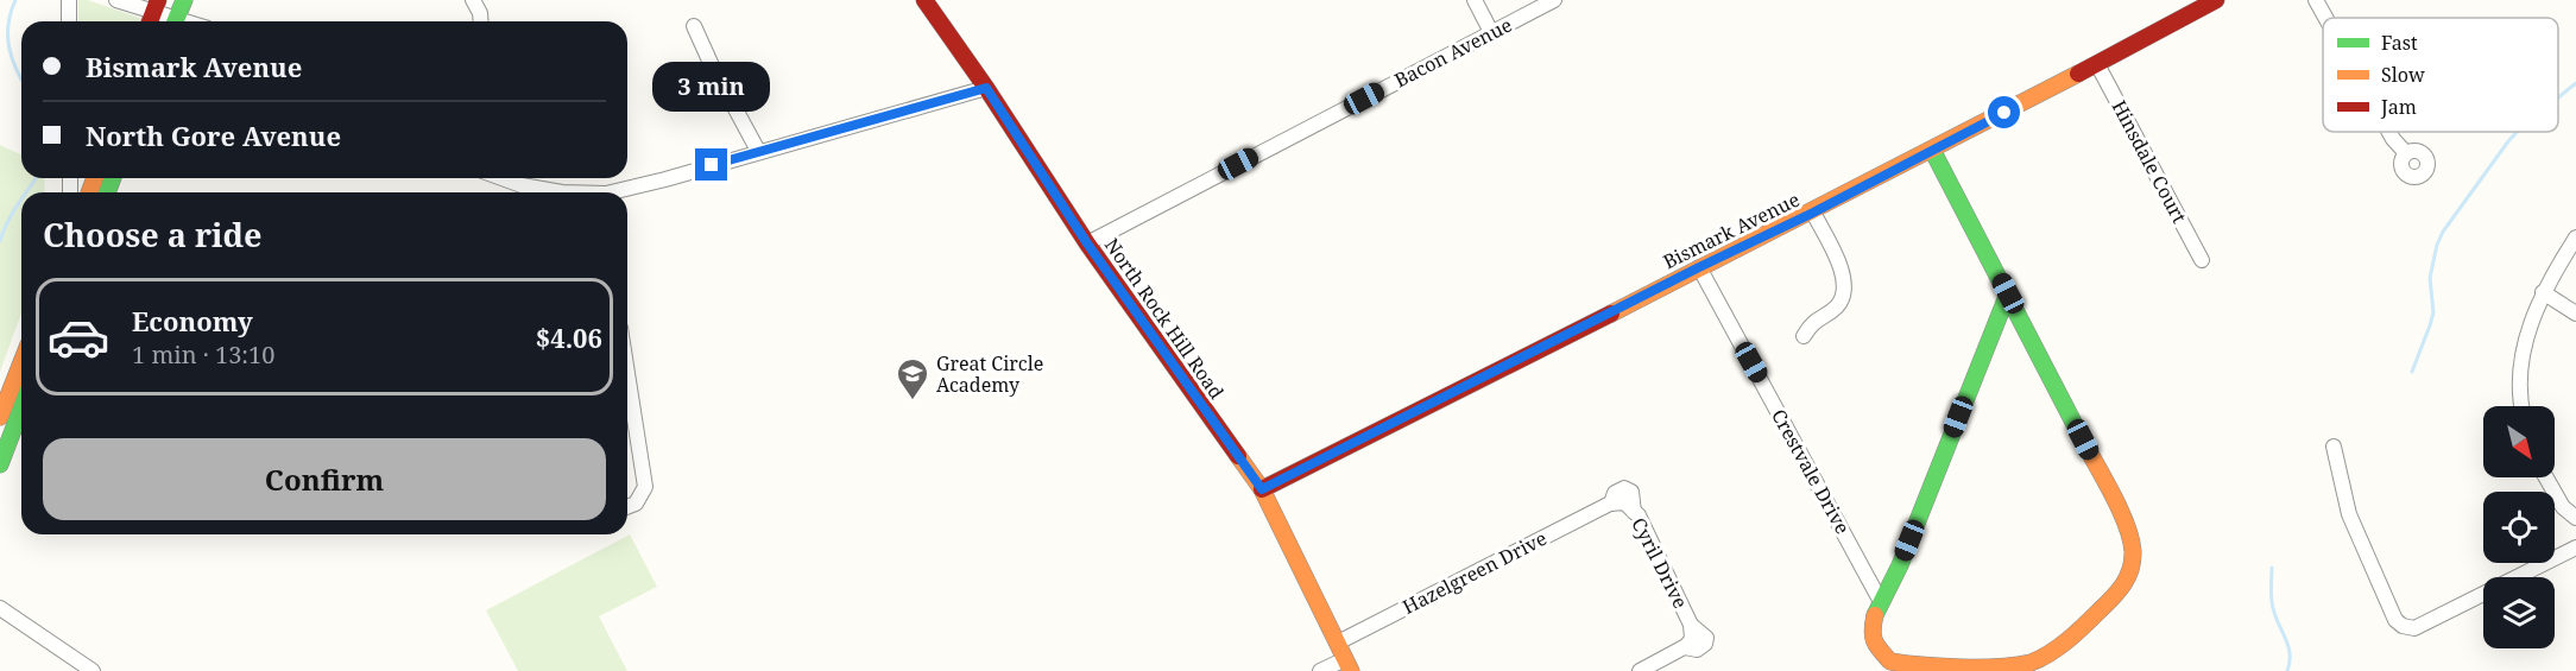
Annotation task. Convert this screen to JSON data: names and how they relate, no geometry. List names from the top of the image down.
{
  "streets": {
    "street": [
      "Bacon Avenue",
      "Hinsdale Court",
      "Bismark Avenue",
      "North Rock Hill Road",
      "Crestvale Drive",
      "Cyril Drive",
      "Hazelgreen Drive"
    ]
  },
  "crossings": [
    ["Bacon Avenue", "North Rock Hill Road"],
    ["Hinsdale Court", "Bismark Avenue"],
    ["Bismark Avenue", "North Rock Hill Road"],
    ["Bismark Avenue", "Crestvale Drive"],
    ["North Rock Hill Road", "Hazelgreen Drive"],
    ["Cyril Drive", "Hazelgreen Drive"]
  ],
  "places": {
    "school or university": ["Great Circle Academy"]
  },
  "legend": ["Fast", "Slow", "Jam"],
  "north": "bottom right",
  "page": {
    "banner": ["Bismark Avenue", "North Gore Avenue"],
    "bubble": "3 min",
    "heading": "Choose a ride",
    "list": [
      {
        "name": "Economy",
        "note": "1 min · 13:10",
        "value": "$4.06"
      }
    ],
    "buttons": "Confirm"
  }
}
